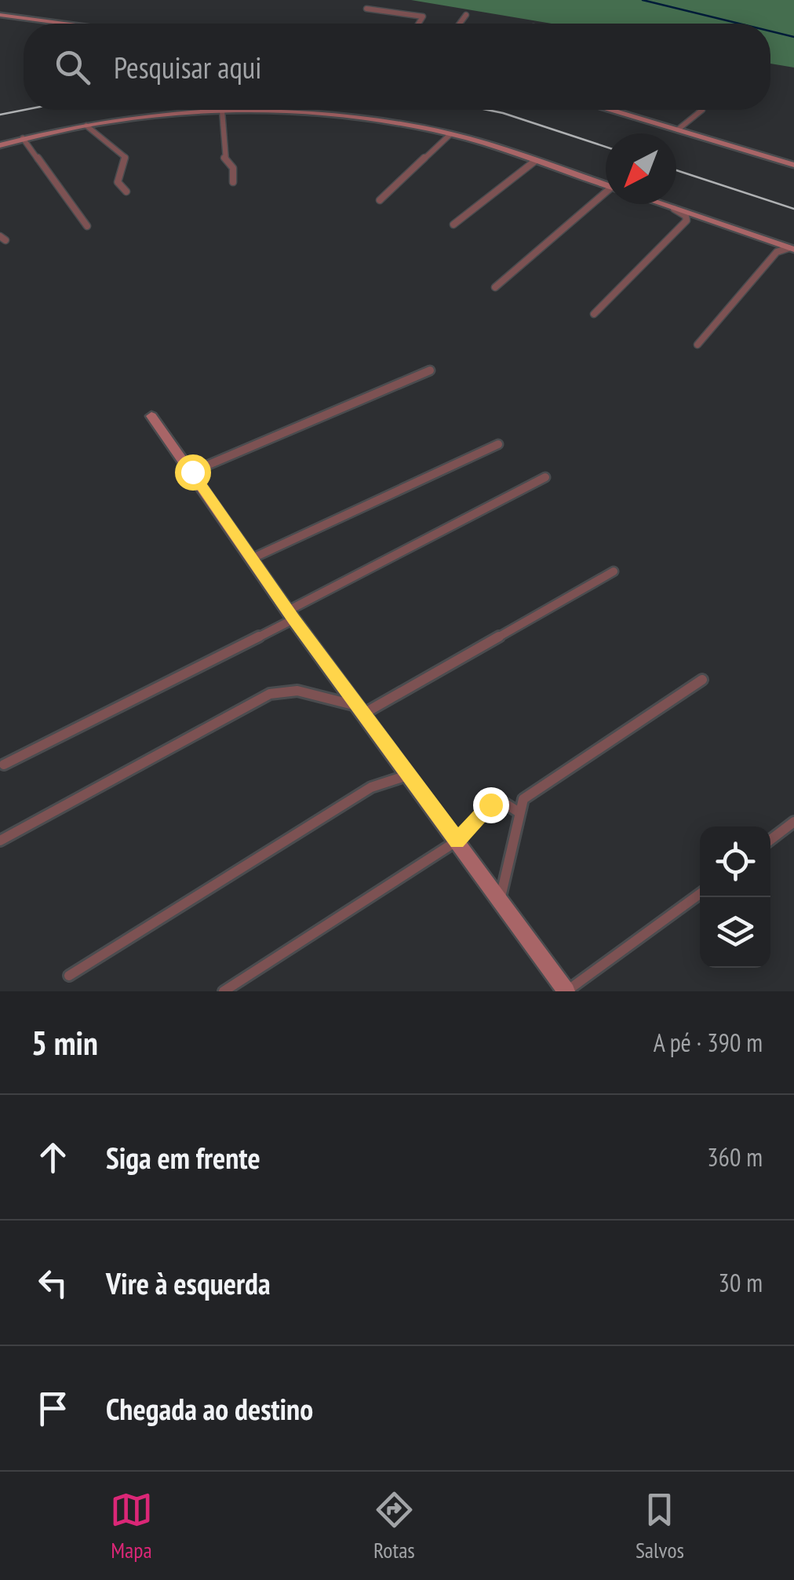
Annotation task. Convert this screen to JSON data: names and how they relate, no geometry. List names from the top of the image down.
{
  "north": "bottom left",
  "page": {
    "search": "Pesquisar aqui",
    "heading": ["5 min", "A pé · 390 m"],
    "list": [
      ["Siga em frente", "360 m"],
      ["Vire à esquerda", "30 m"],
      "Chegada ao destino"
    ],
    "nav": ["Mapa", "Rotas", "Salvos"]
  }
}
